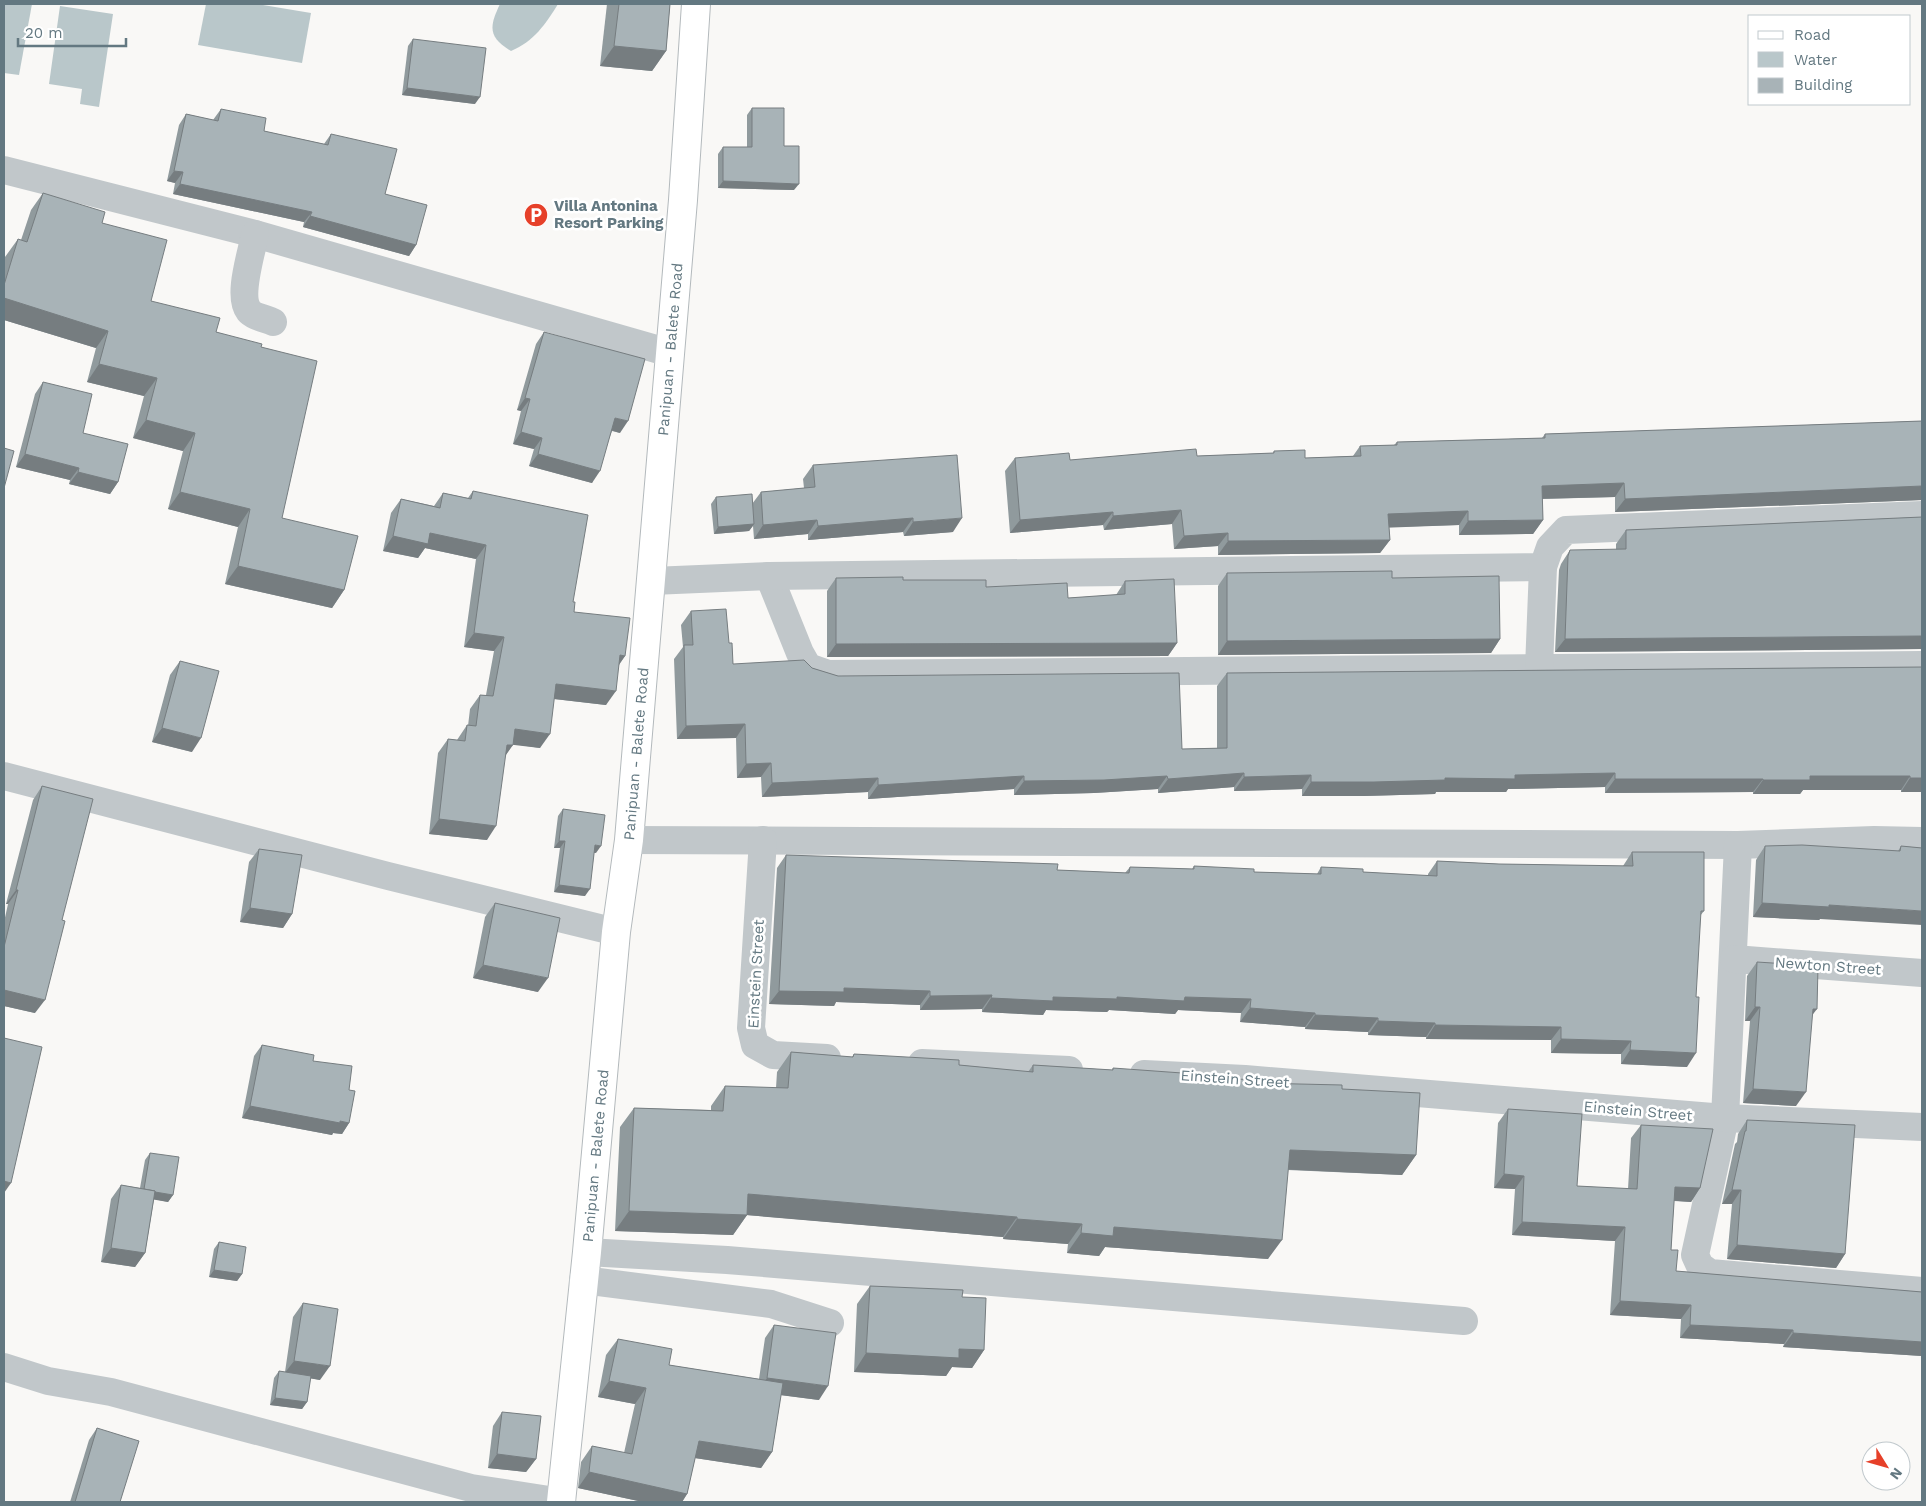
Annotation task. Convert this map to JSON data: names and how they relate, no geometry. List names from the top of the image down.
{
  "streets": {
    "main road": ["Panipuan - Balete Road"],
    "street": ["Newton Street", "Einstein Street"]
  },
  "places": {
    "parking": ["Villa Antonina Resort Parking"]
  },
  "legend": ["Road", "Water", "Building"],
  "scale_bar": "20 m",
  "north": "bottom right"
}
